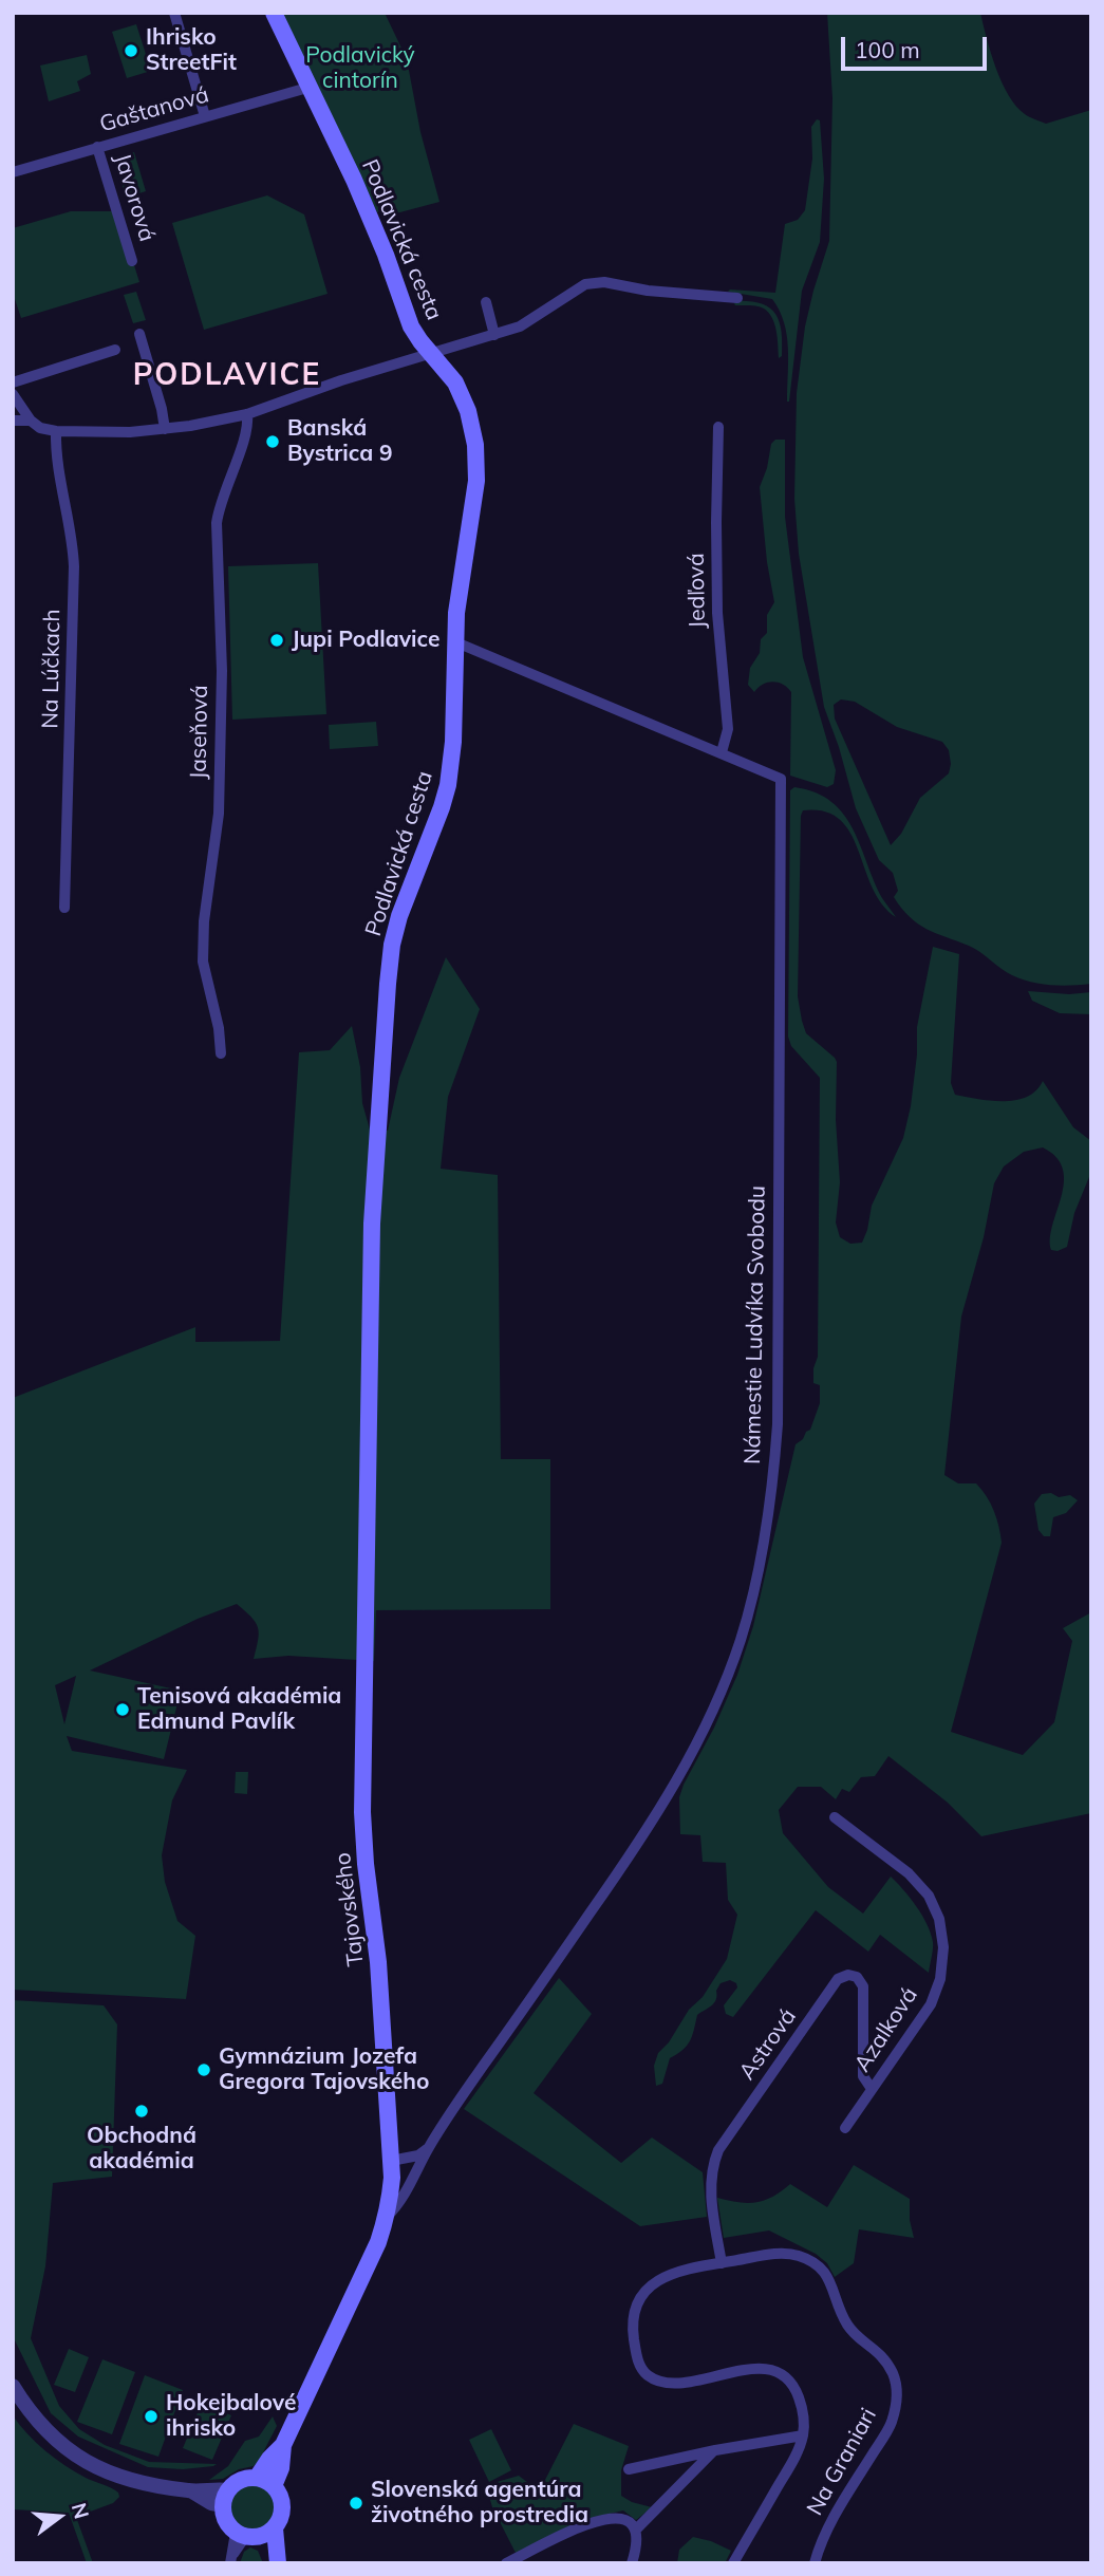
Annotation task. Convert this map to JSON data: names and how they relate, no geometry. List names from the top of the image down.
{
  "streets": {
    "main road": ["Podlavická cesta", "Tajovského"],
    "street": [
      "Gaštanová",
      "Javorová",
      "Jedľová",
      "Na Lúčkach",
      "Jaseňová",
      "Námestie Ludvíka Svobodu",
      "Azalková",
      "Astrová",
      "Na Graniari"
    ]
  },
  "crossings": [
    ["Gaštanová", "Javorová"],
    ["Gaštanová", "Podlavická cesta"],
    ["Podlavická cesta", "Tajovského"],
    ["Jedľová", "Námestie Ludvíka Svobodu"],
    ["Námestie Ludvíka Svobodu", "Tajovského"],
    ["Azalková", "Astrová"],
    ["Astrová", "Na Graniari"]
  ],
  "districts": ["PODLAVICE"],
  "parks": ["Podlavický cintorín"],
  "places": [
    "Ihrisko StreetFit",
    "Banská Bystrica 9",
    "Jupi Podlavice",
    "Tenisová akadémia Edmund Pavlík",
    "Gymnázium Jozefa Gregora Tajovského",
    "Obchodná akadémia",
    "Hokejbalové ihrisko",
    "Slovenská agentúra životného prostredia"
  ],
  "scale_bar": "100 m",
  "north": "right"
}
